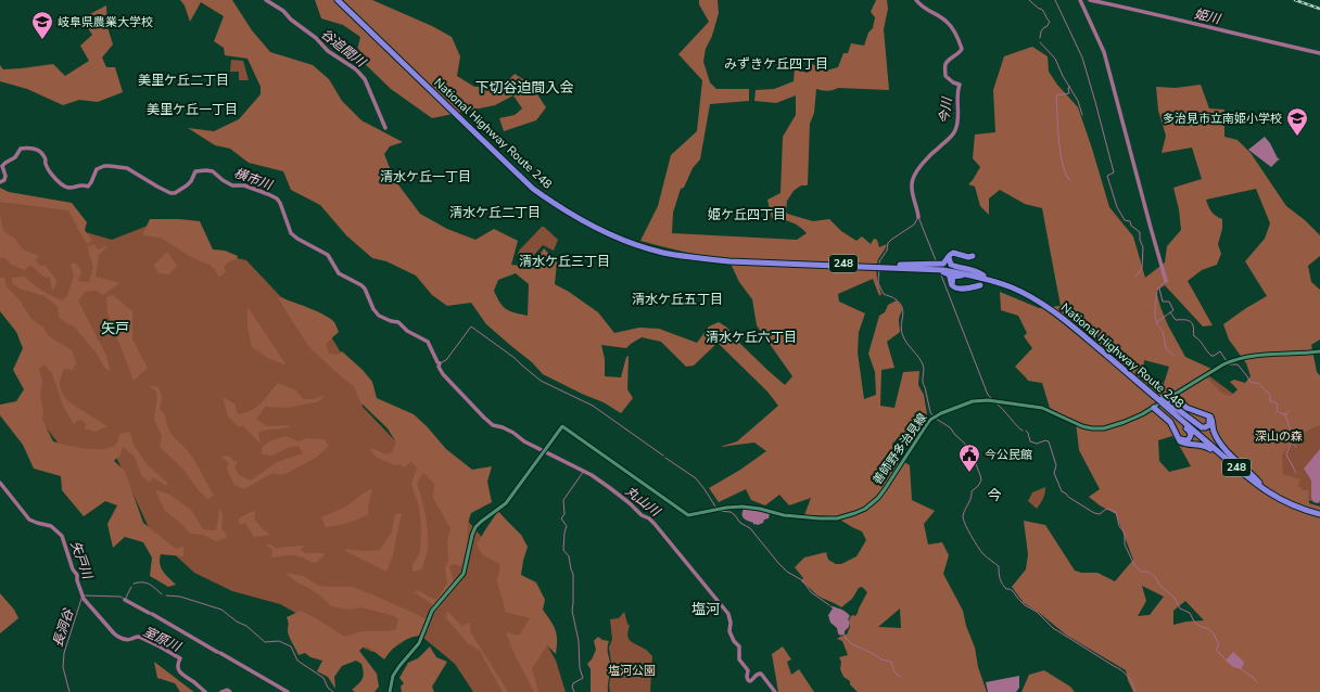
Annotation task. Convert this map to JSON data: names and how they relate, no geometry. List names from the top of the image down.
{
  "streets": {
    "highway": ["National Highway Route 248", "248"],
    "main road": ["善師野多治見線"]
  },
  "districts": [
    "みずきケ丘四丁目",
    "美里ケ丘二丁目",
    "下切谷迫間入会",
    "美里ケ丘一丁目",
    "清水ケ丘一丁目",
    "清水ケ丘二丁目",
    "姫ケ丘四丁目",
    "清水ケ丘三丁目",
    "清水ケ丘五丁目",
    "矢戸",
    "清水ケ丘六丁目",
    "今",
    "塩河"
  ],
  "water": [
    "姫川",
    "谷追間川",
    "今川",
    "横市川",
    "丸山川",
    "矢戸川",
    "長洞谷",
    "室原川"
  ],
  "parks": ["深山の森", "塩河公園"],
  "places": {
    "school or university": ["岐阜県農業大学校", "多治見市立南姫小学校"],
    "public building": ["今公民館"]
  }
}
